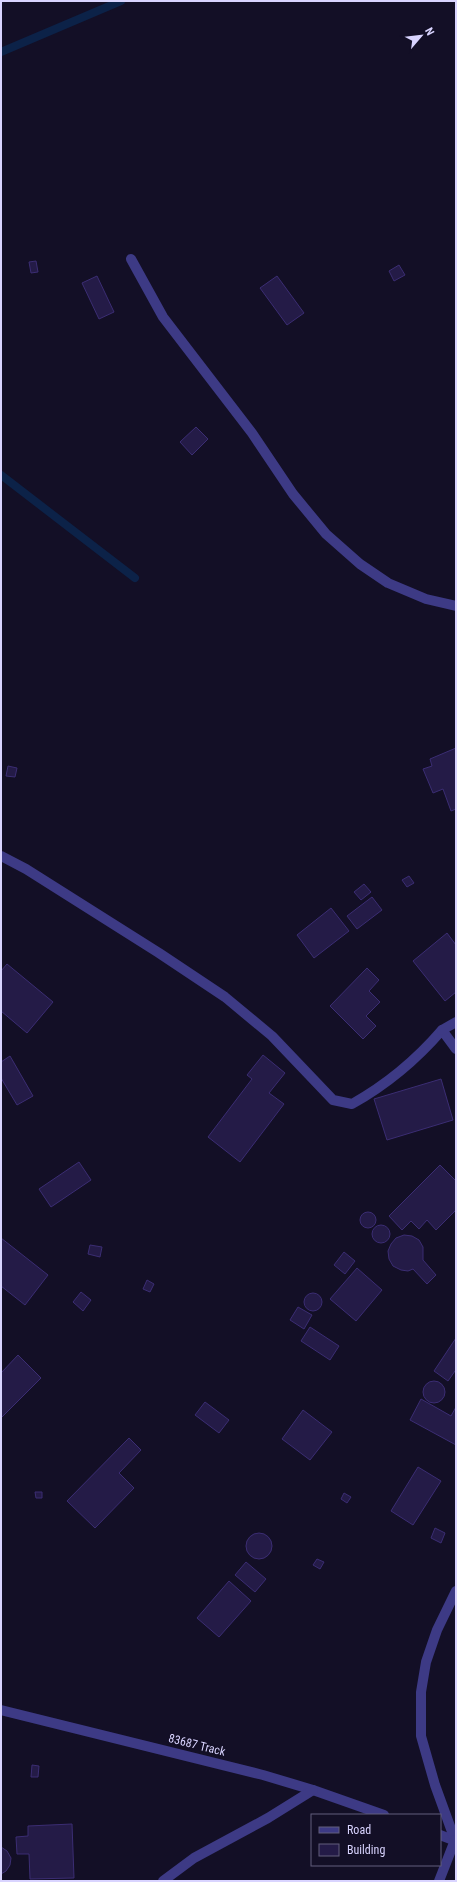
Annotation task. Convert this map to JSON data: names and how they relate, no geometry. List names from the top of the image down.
{
  "streets": {
    "street": ["83687 Track"]
  },
  "legend": ["Road", "Building"],
  "north": "top right"
}
